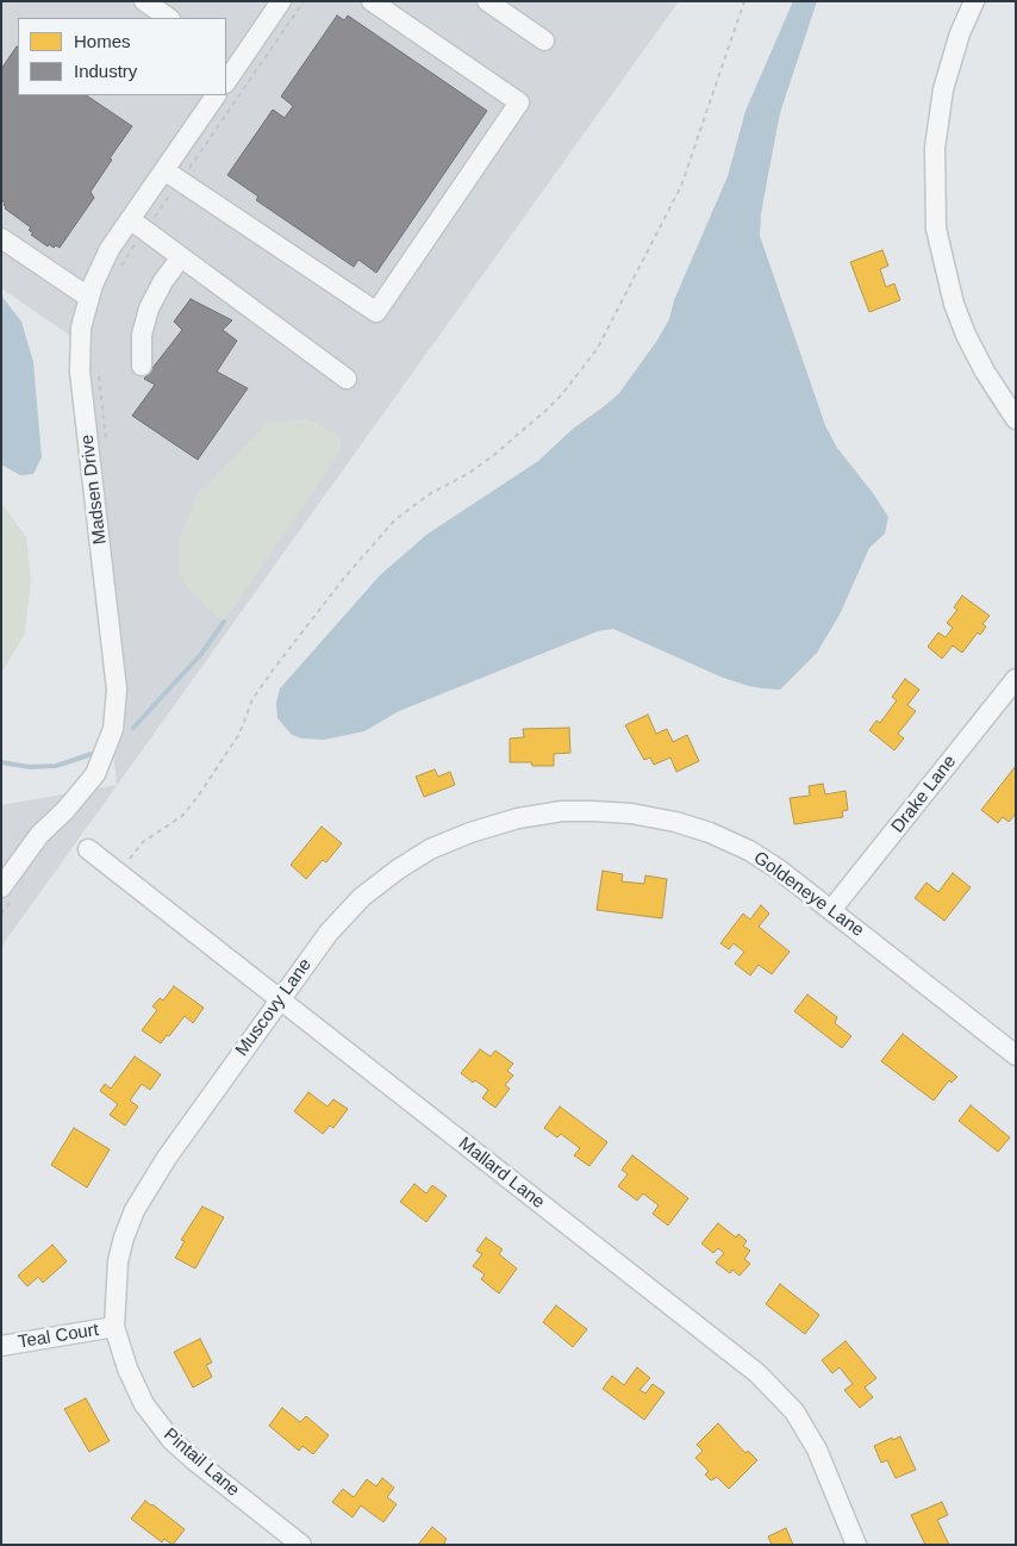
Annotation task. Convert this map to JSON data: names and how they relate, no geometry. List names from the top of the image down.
{
  "streets": {
    "street": [
      "Madsen Drive",
      "Drake Lane",
      "Goldeneye Lane",
      "Muscovy Lane",
      "Mallard Lane",
      "Teal Court",
      "Pintail Lane"
    ]
  },
  "crossings": [
    ["Drake Lane", "Goldeneye Lane"],
    ["Goldeneye Lane", "Muscovy Lane"],
    ["Muscovy Lane", "Mallard Lane"],
    ["Muscovy Lane", "Teal Court"],
    ["Muscovy Lane", "Pintail Lane"],
    ["Teal Court", "Pintail Lane"]
  ],
  "legend": ["Homes", "Industry"]
}
